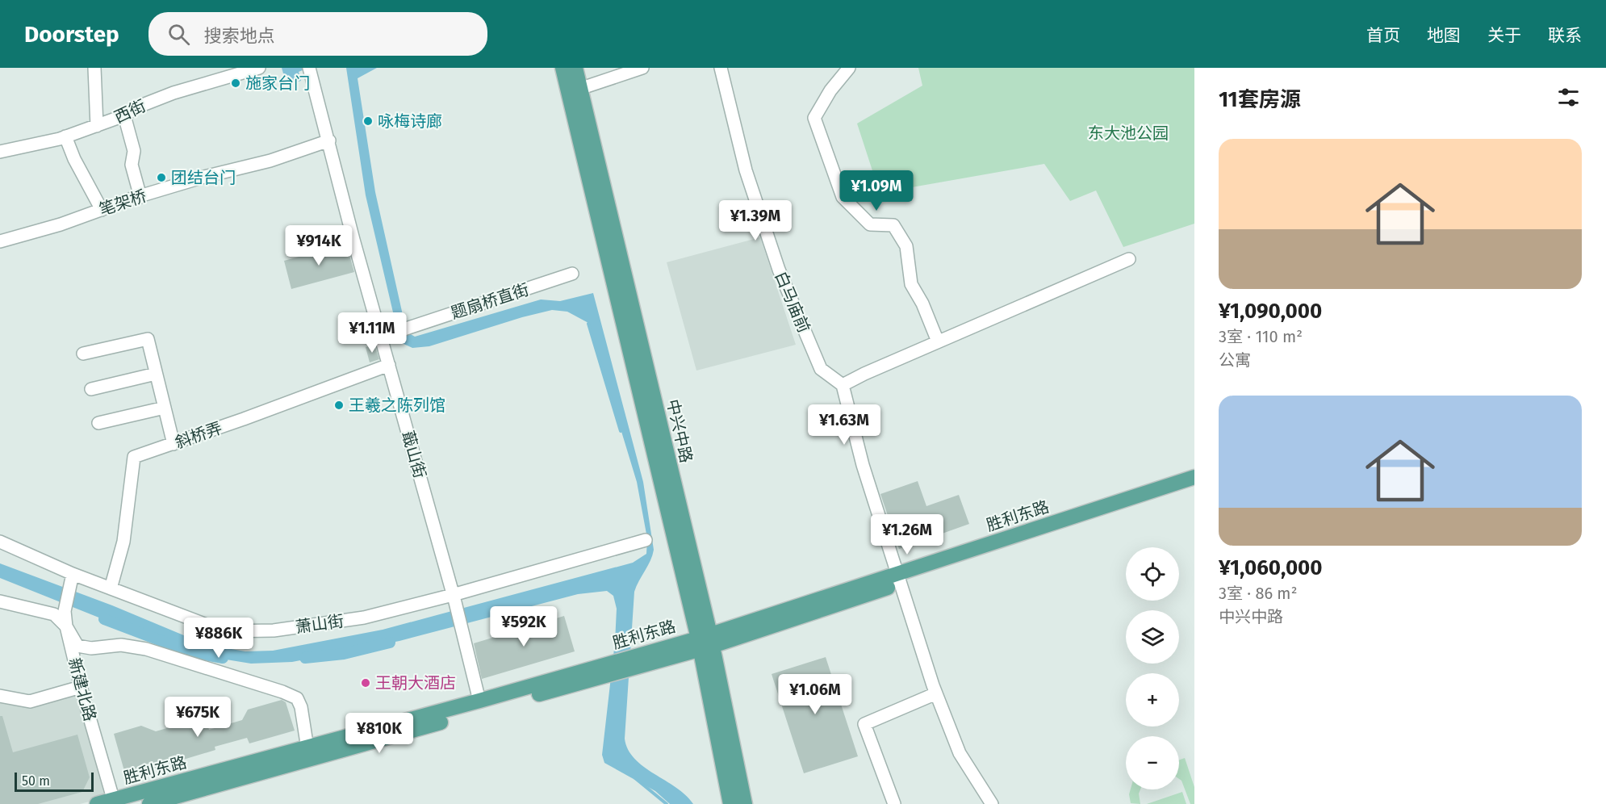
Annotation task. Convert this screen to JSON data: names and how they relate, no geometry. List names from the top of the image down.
{
  "streets": {
    "main road": ["中兴中路", "胜利东路"],
    "street": [
      "西街",
      "笔架桥",
      "题扇桥直街",
      "白马庙前",
      "斜桥弄",
      "蕺山街",
      "萧山街",
      "新建北路"
    ]
  },
  "crossings": [
    ["笔架桥", "蕺山街"],
    ["题扇桥直街", "蕺山街"],
    ["中兴中路", "胜利东路"],
    ["斜桥弄", "蕺山街"],
    ["斜桥弄", "萧山街"],
    ["蕺山街", "胜利东路"],
    ["蕺山街", "萧山街"],
    ["胜利东路", "新建北路"],
    ["萧山街", "新建北路"]
  ],
  "parks": ["东大池公园"],
  "places": [
    "施家台门",
    "咏梅诗廊",
    "团结台门",
    "王羲之陈列馆",
    "王朝大酒店"
  ],
  "scale_bar": "50 m",
  "page": {
    "header": "Doorstep",
    "search": "搜索地点",
    "nav": [
      "首页",
      "地图",
      "关于",
      "联系"
    ],
    "heading": "11套房源",
    "list": [
      {
        "name": "¥1,090,000",
        "note": "3室 · 110 m² · 公寓"
      },
      {
        "name": "¥1,060,000",
        "note": "3室 · 86 m² · 中兴中路"
      }
    ],
    "price": [
      "¥1.09M",
      "¥1.39M",
      "¥914K",
      "¥1.11M",
      "¥1.63M",
      "¥1.26M",
      "¥592K",
      "¥886K",
      "¥1.06M",
      "¥675K",
      "¥810K"
    ],
    "map_buttons": ["+", "−"],
    "scale": "50 m"
  }
}
